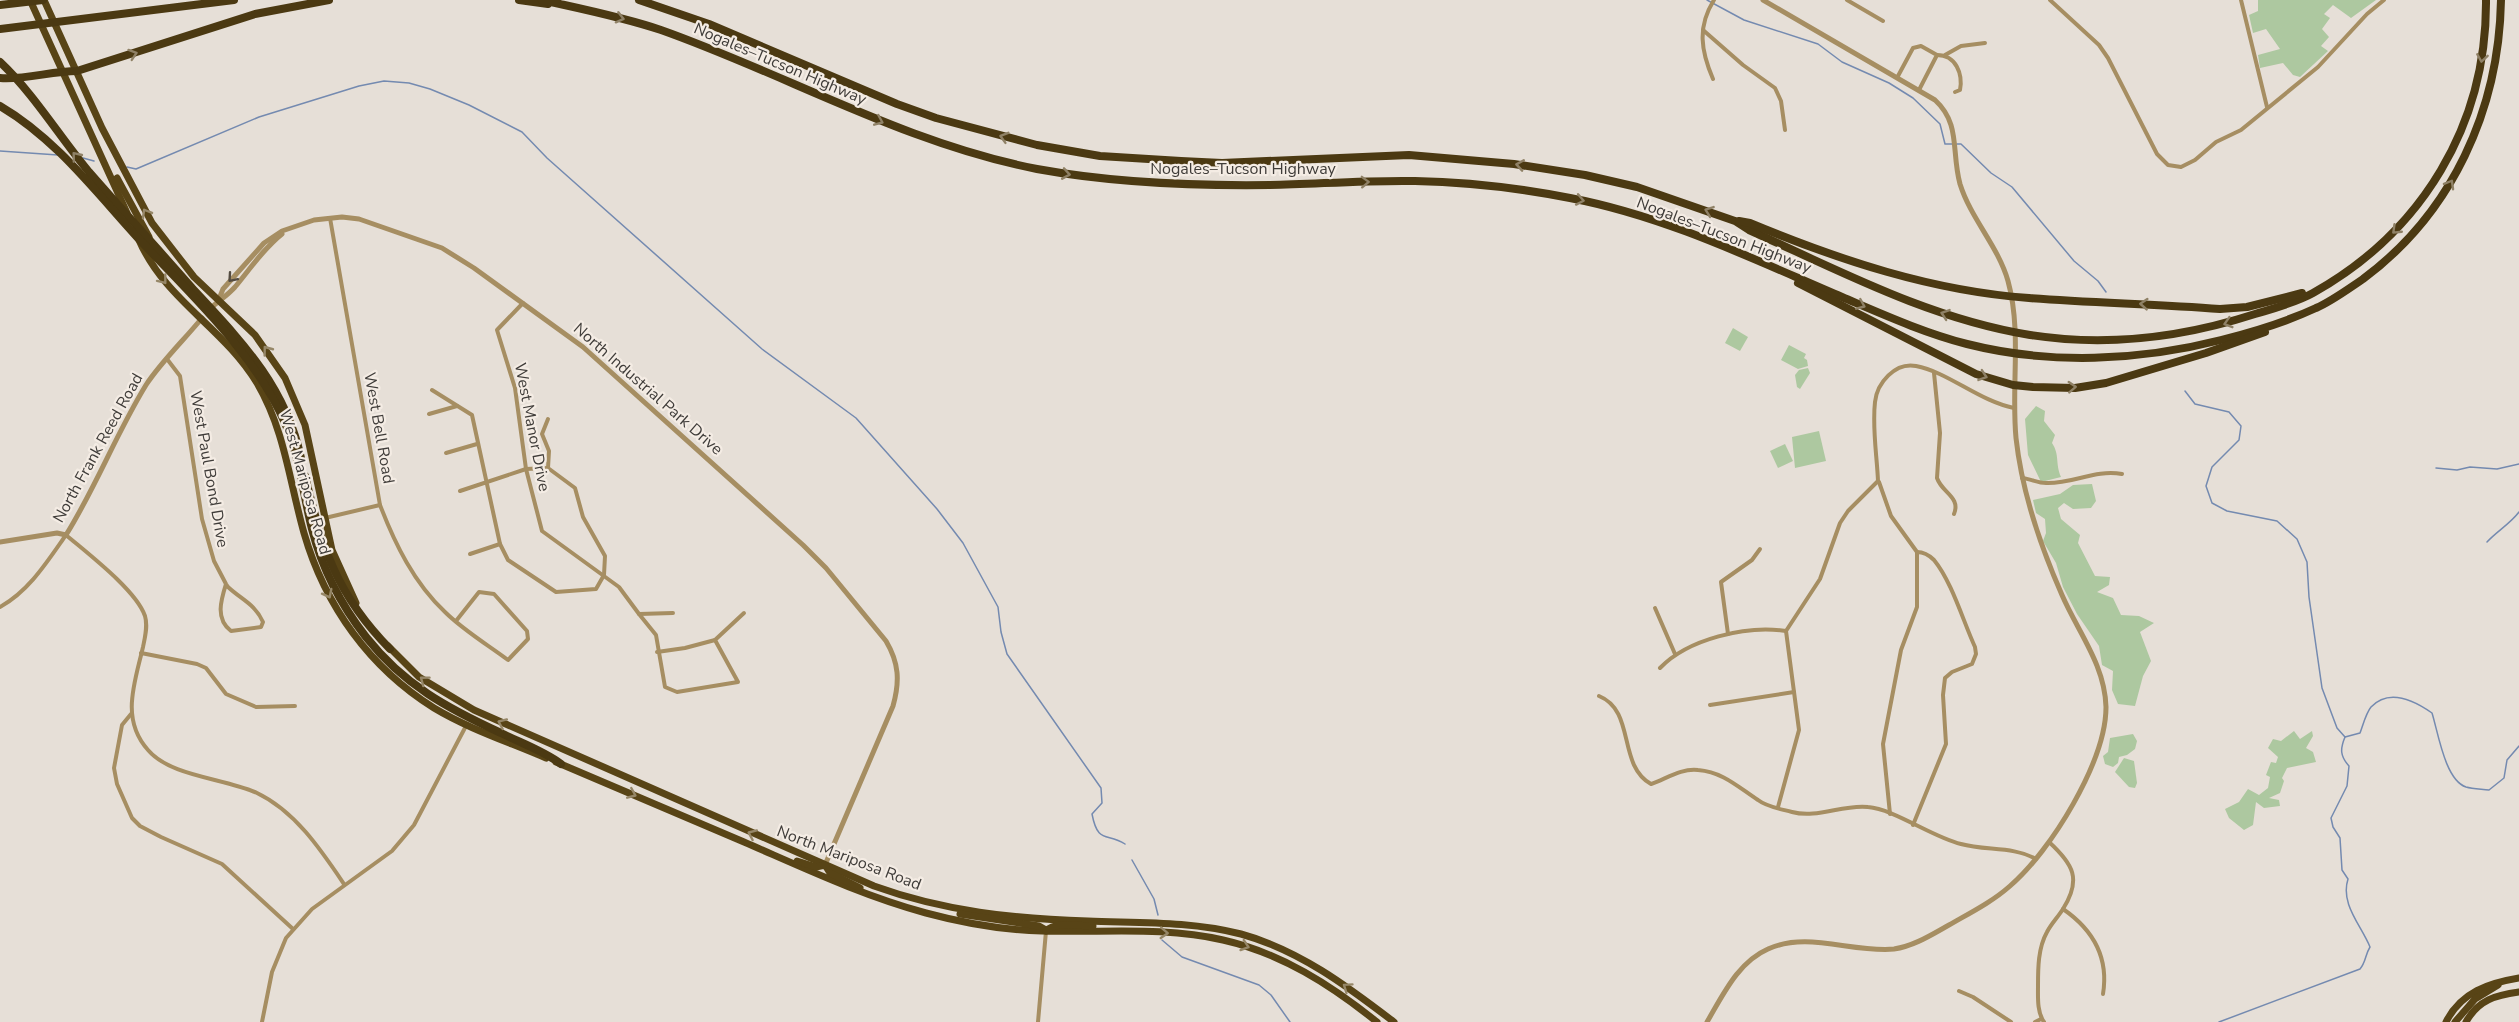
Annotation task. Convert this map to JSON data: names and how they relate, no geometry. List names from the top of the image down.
{
  "streets": {
    "highway": ["Nogales–Tucson Highway", "West Mariposa Road", "North Mariposa Road"],
    "street": [
      "North Industrial Park Drive",
      "West Manor Drive",
      "West Bell Road",
      "North Frank Reed Road",
      "West Paul Bond Drive"
    ]
  },
  "crossings": [
    ["North Industrial Park Drive", "West Manor Drive"],
    ["North Industrial Park Drive", "West Bell Road"],
    ["North Industrial Park Drive", "North Frank Reed Road"],
    ["North Industrial Park Drive", "West Mariposa Road"],
    ["North Industrial Park Drive", "North Mariposa Road"],
    ["North Frank Reed Road", "West Paul Bond Drive"],
    ["North Frank Reed Road", "West Mariposa Road"],
    ["West Mariposa Road", "North Mariposa Road"]
  ]
}
